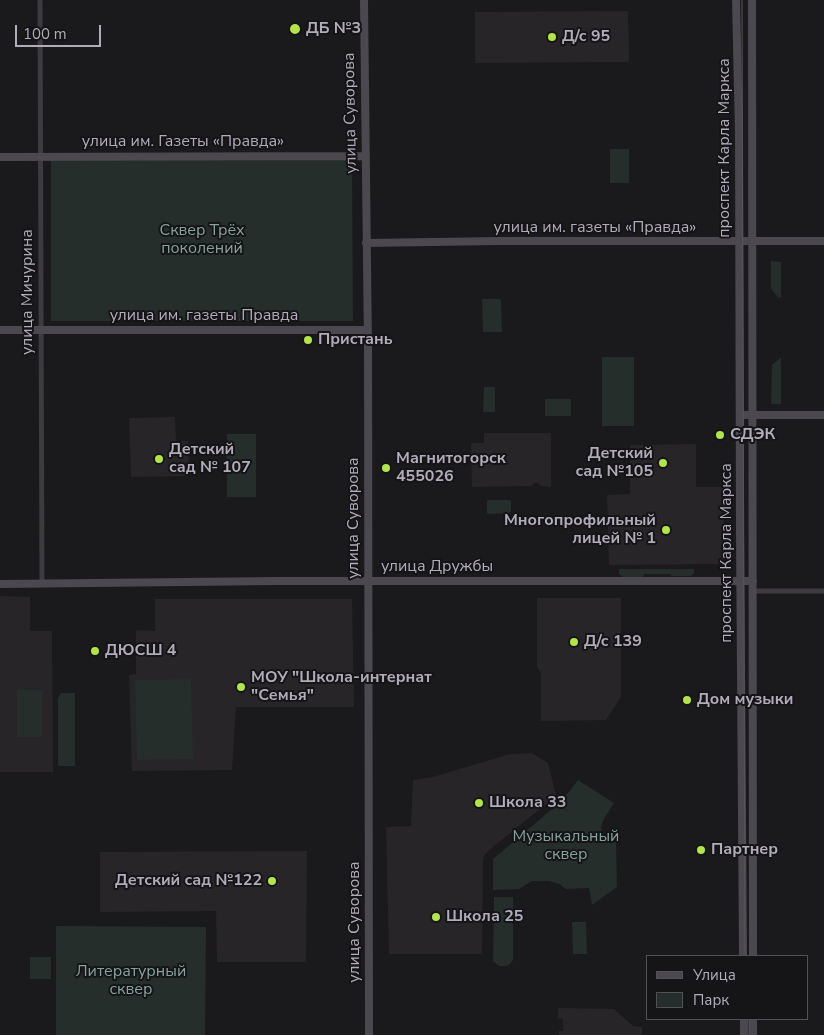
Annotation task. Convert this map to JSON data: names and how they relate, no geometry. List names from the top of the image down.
{
  "streets": {
    "main road": [
      "улица Суворова",
      "улица им. Газеты «Правда»",
      "проспект Карла Маркса",
      "улица им. газеты «Правда»",
      "улица им. газеты Правда",
      "улица Дружбы"
    ],
    "street": ["улица Мичурина"]
  },
  "crossings": [
    ["улица Суворова", "улица им. Газеты «Правда»"],
    ["улица Суворова", "улица им. газеты «Правда»"],
    ["улица Суворова", "улица им. газеты Правда"],
    ["улица Суворова", "улица Дружбы"],
    ["улица им. Газеты «Правда»", "улица Мичурина"],
    ["проспект Карла Маркса", "улица им. газеты «Правда»"],
    ["проспект Карла Маркса", "улица Дружбы"],
    ["улица Мичурина", "улица им. газеты Правда"],
    ["улица Мичурина", "улица Дружбы"]
  ],
  "parks": ["Сквер Трёх поколений", "Музыкальный сквер", "Литературный сквер"],
  "places": [
    "ДБ №3",
    "Д/с 95",
    "Пристань",
    "СДЭК",
    "Детский сад № 107",
    "Детский сад №105",
    "Магнитогорск 455026",
    "Многопрофильный лицей № 1",
    "Д/с 139",
    "ДЮСШ 4",
    "МОУ \"Школа-интернат \"Семья\"",
    "Дом музыки",
    "Школа 33",
    "Партнер",
    "Детский сад №122",
    "Школа 25"
  ],
  "legend": ["Улица", "Парк"],
  "scale_bar": "100 m"
}
